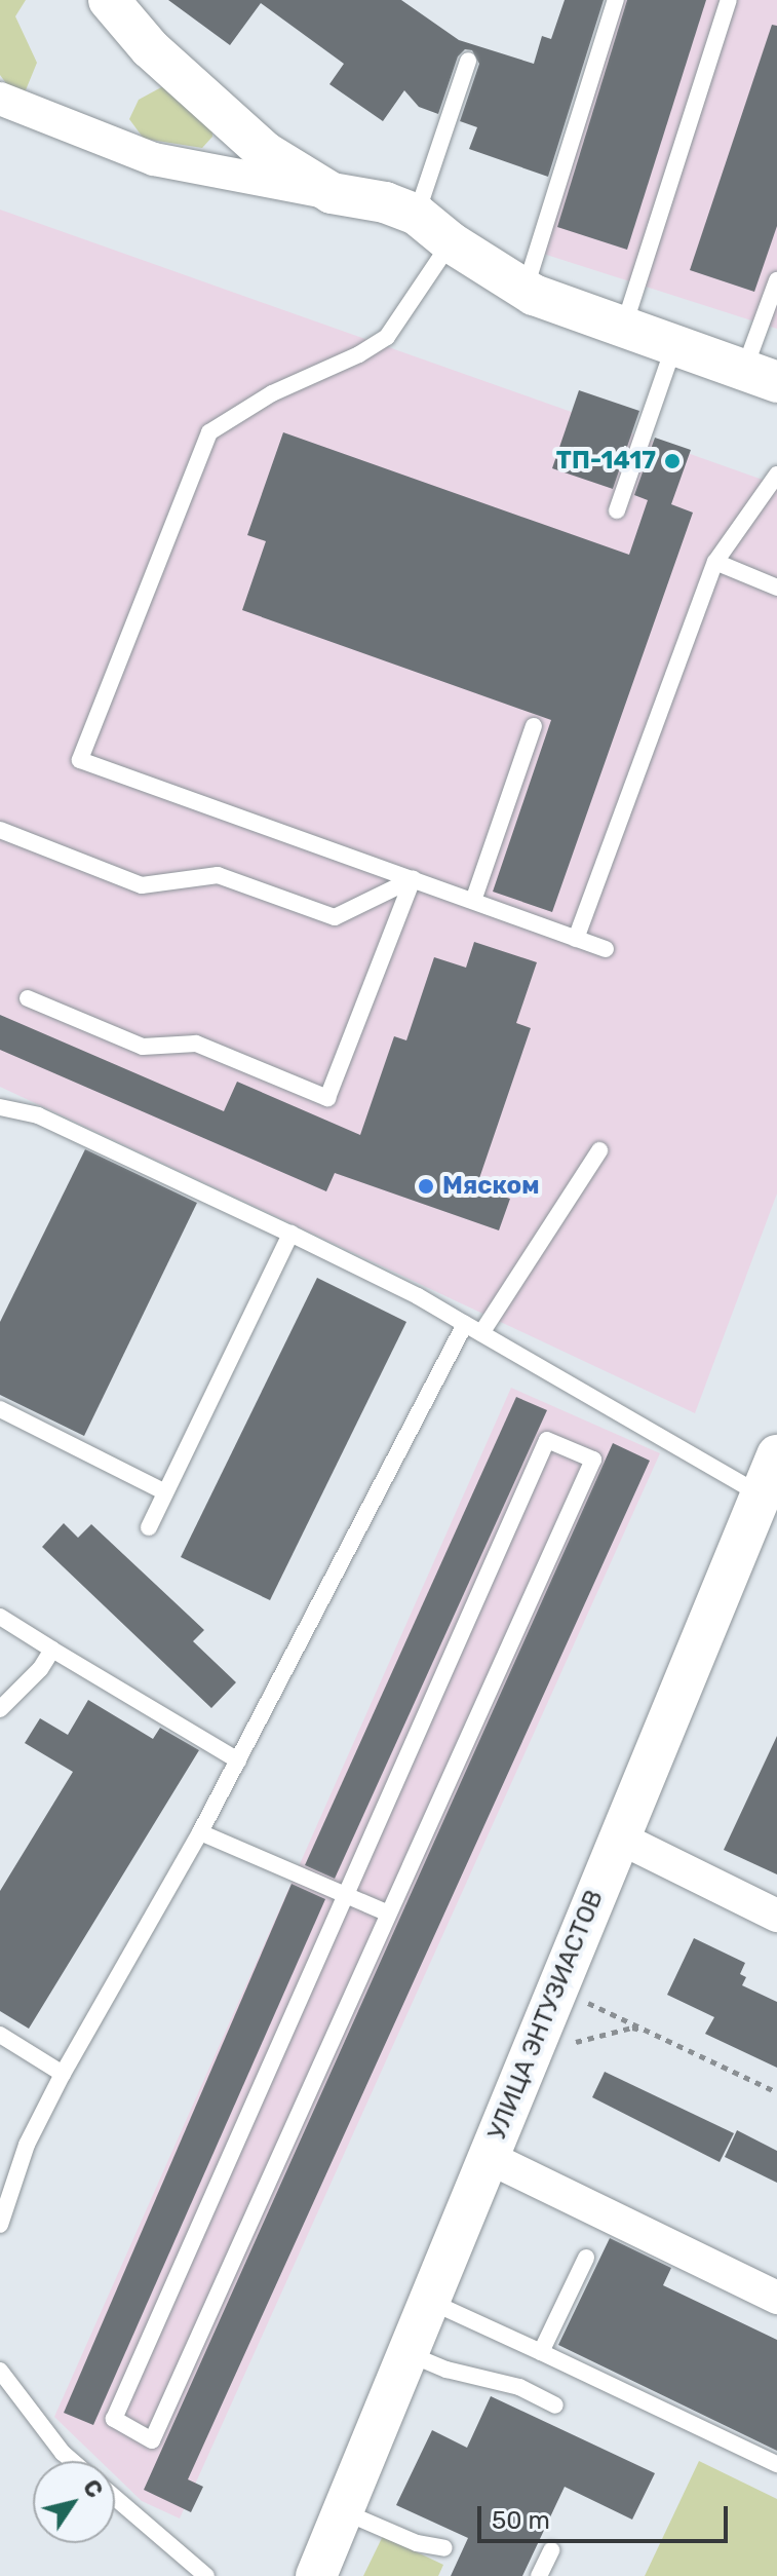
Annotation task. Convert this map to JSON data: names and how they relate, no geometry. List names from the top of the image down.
{
  "streets": {
    "street": ["УЛИЦА ЭНТУЗИАСТОВ"]
  },
  "places": ["ТП-1417", "Мяском"],
  "scale_bar": "50 m",
  "north": "top right"
}
